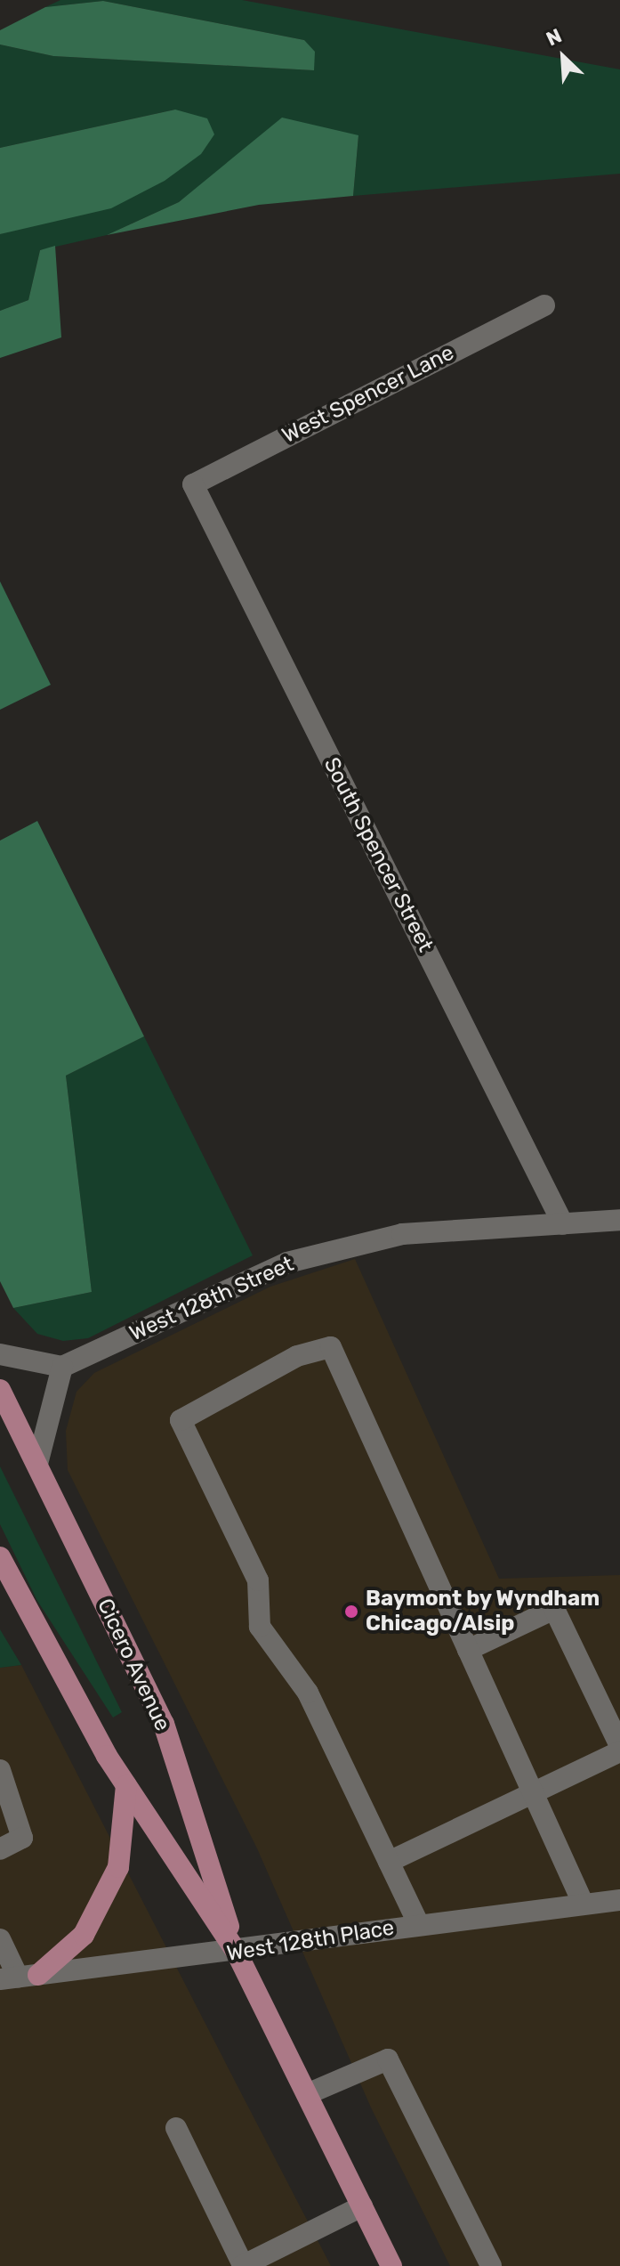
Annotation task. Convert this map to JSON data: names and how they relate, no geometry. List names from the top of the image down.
{
  "streets": {
    "main road": ["Cicero Avenue"],
    "street": [
      "West Spencer Lane",
      "South Spencer Street",
      "West 128th Street",
      "West 128th Place"
    ]
  },
  "crossings": [
    ["West Spencer Lane", "South Spencer Street"],
    ["South Spencer Street", "West 128th Street"],
    ["Cicero Avenue", "West 128th Place"]
  ],
  "places": ["Baymont by Wyndham Chicago/Alsip"],
  "north": "top left"
}
